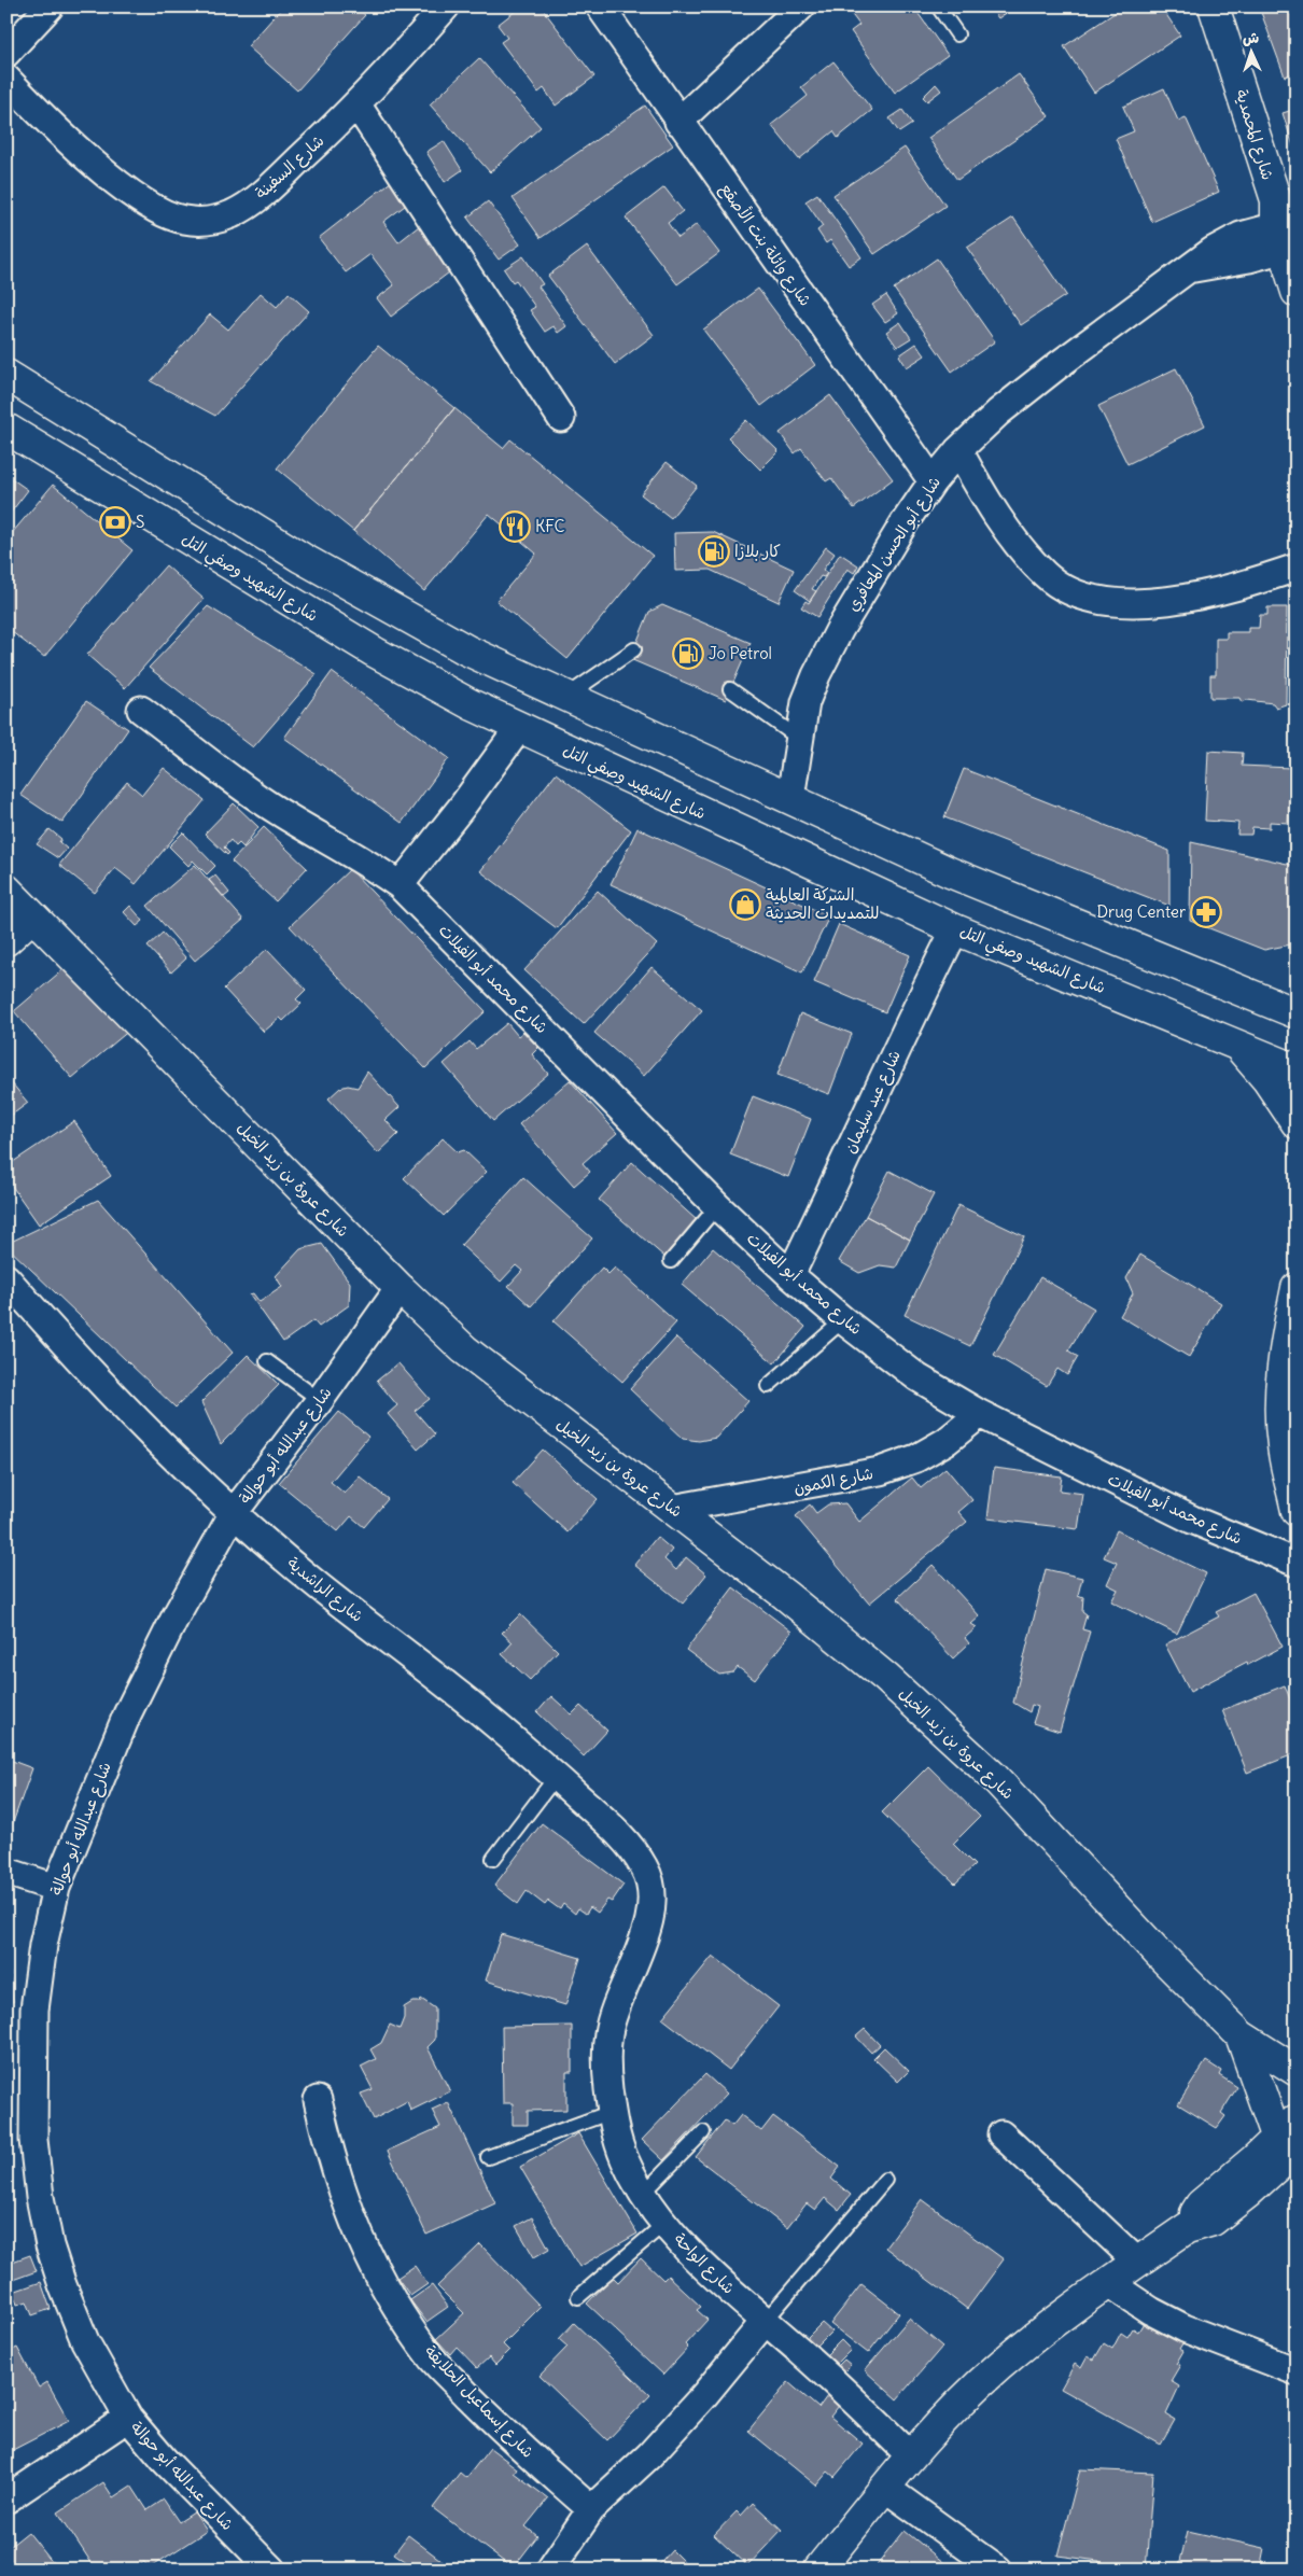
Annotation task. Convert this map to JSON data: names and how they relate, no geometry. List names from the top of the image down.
{
  "streets": {
    "street": [
      "شارع المحمدية",
      "شارع السفينة",
      "شارع وائلة بنت الأصقع",
      "شارع أبو الحسن المعافري",
      "شارع الشهيد وصفي التل",
      "شارع محمد أبو الفيلات",
      "شارع عبد سليمان",
      "شارع عروة بن زيد الخيل",
      "شارع عبدالله أبو حوالة",
      "شارع الكمون",
      "شارع الراشدية",
      "شارع الواحة",
      "شارع إسماعيل الحلايقة"
    ]
  },
  "crossings": [
    ["شارع المحمدية", "شارع أبو الحسن المعافري"],
    ["شارع وائلة بنت الأصقع", "شارع أبو الحسن المعافري"],
    ["شارع الشهيد وصفي التل", "شارع عبد سليمان"],
    ["شارع محمد أبو الفيلات", "شارع عبد سليمان"],
    ["شارع محمد أبو الفيلات", "شارع الكمون"],
    ["شارع عروة بن زيد الخيل", "شارع عبدالله أبو حوالة"],
    ["شارع عروة بن زيد الخيل", "شارع الكمون"],
    ["شارع عبدالله أبو حوالة", "شارع الراشدية"],
    ["شارع الراشدية", "شارع الواحة"]
  ],
  "places": {
    "bank": ["S"],
    "restaurant": ["KFC"],
    "fuel station": ["كار بلازا", "Jo Petrol"],
    "shop": ["الشركة العالمية للتمديدات الحديثة"],
    "pharmacy": ["Drug Center"]
  },
  "north": "top"
}
